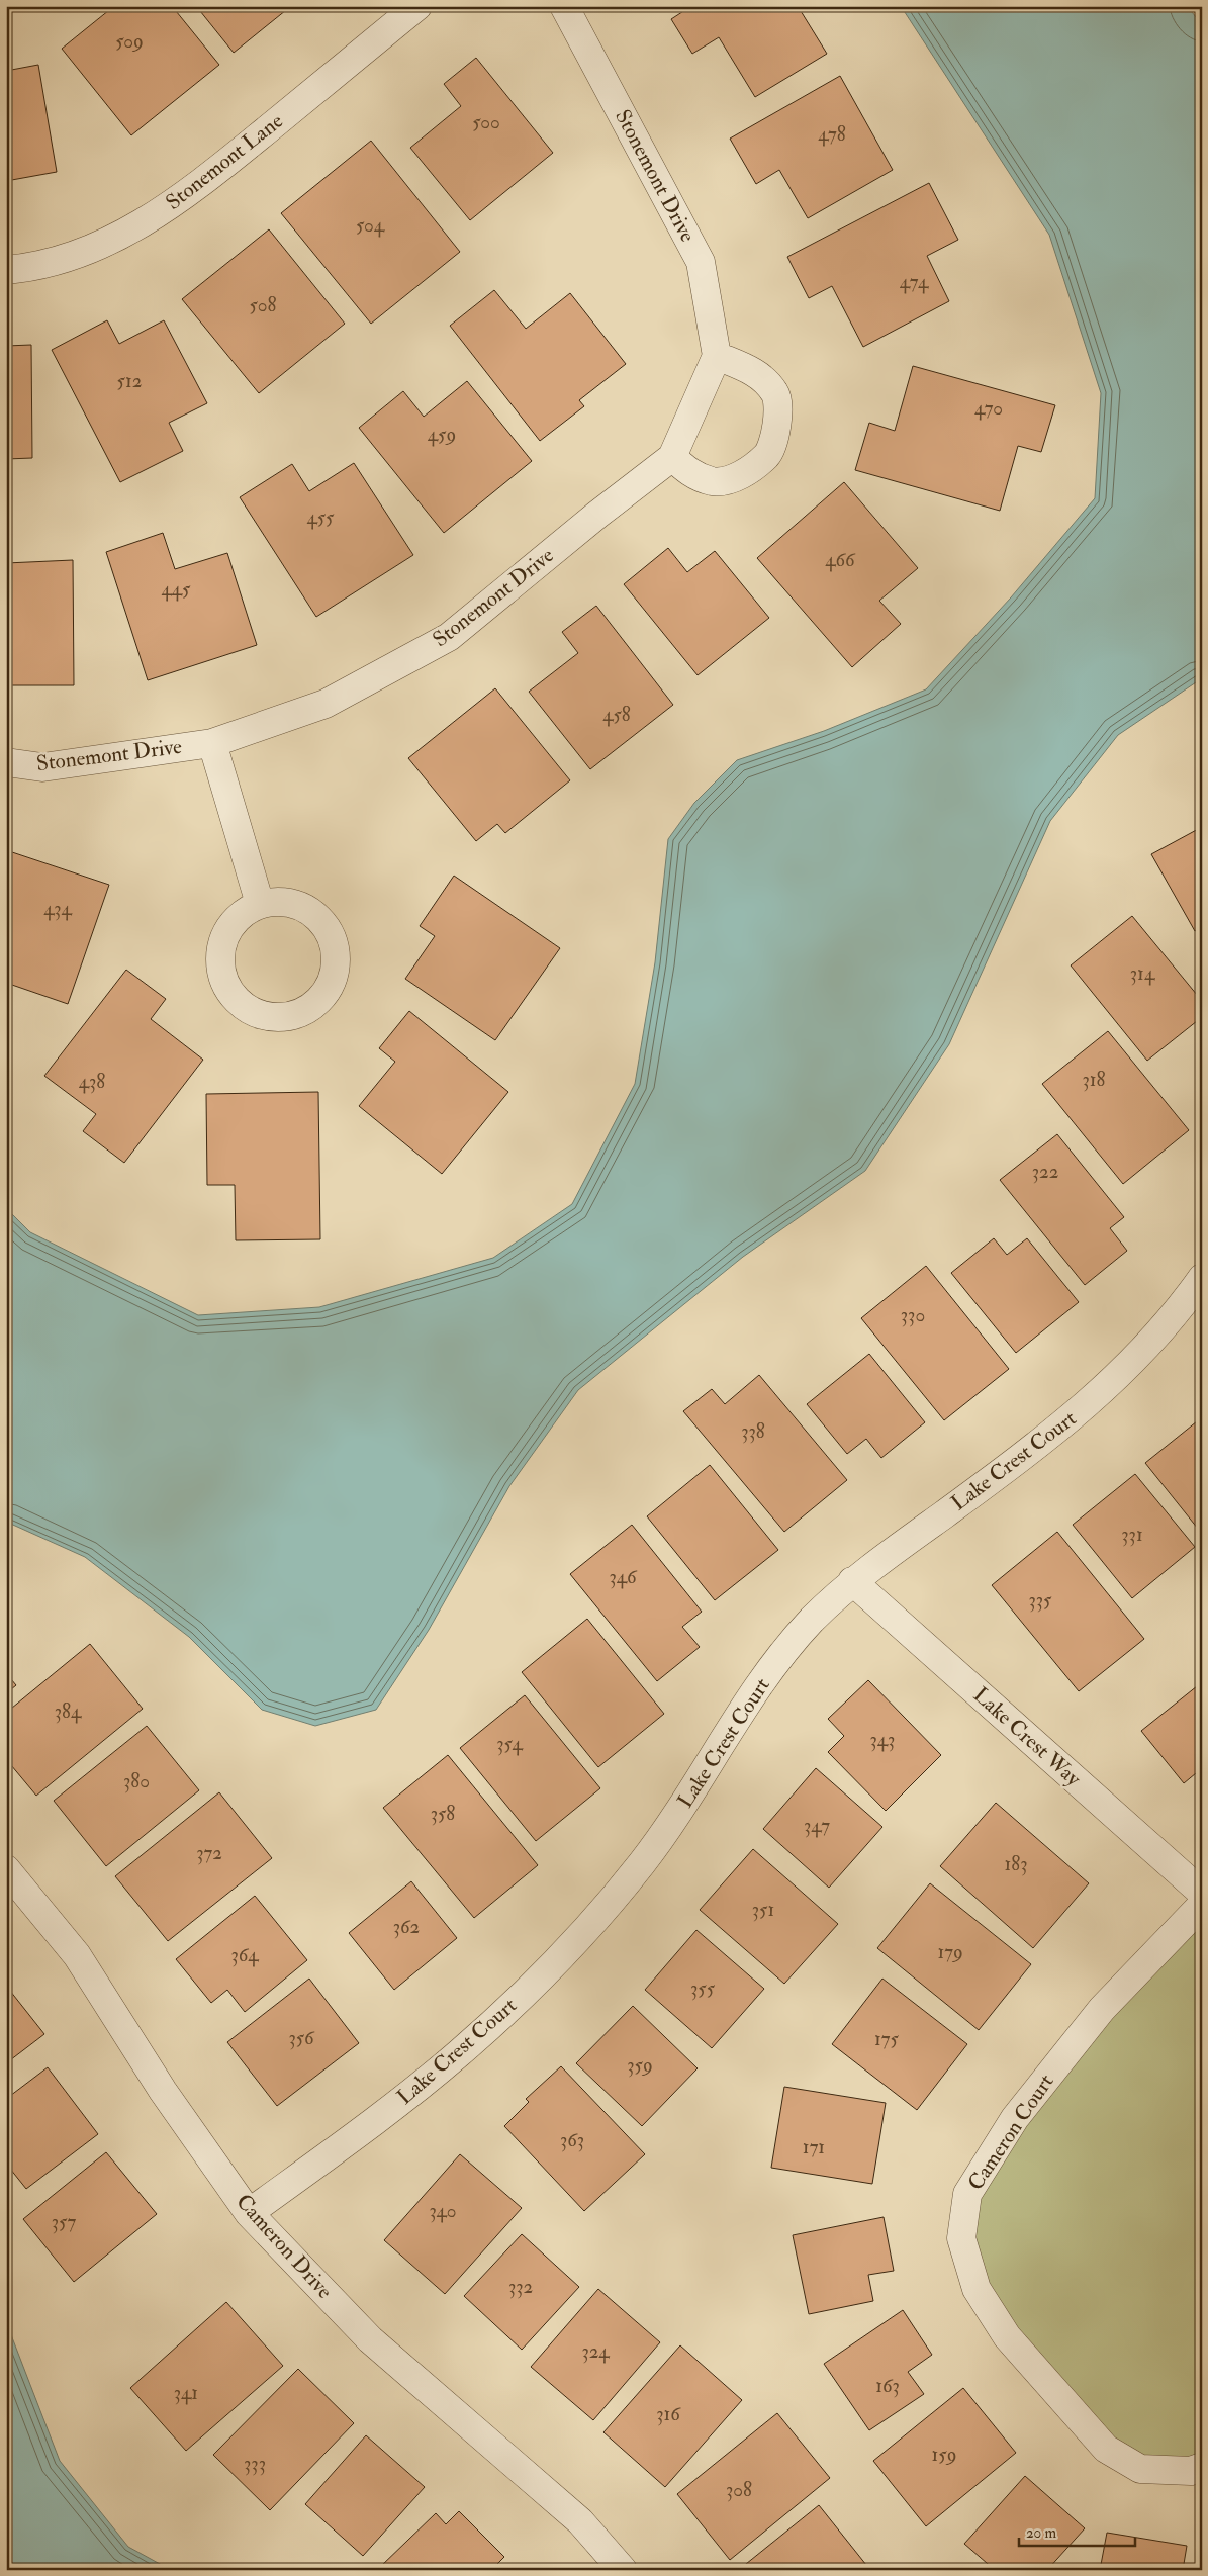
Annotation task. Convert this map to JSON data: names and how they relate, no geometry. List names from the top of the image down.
{
  "streets": {
    "street": [
      "Stonemont Lane",
      "Stonemont Drive",
      "Lake Crest Court",
      "Lake Crest Way",
      "Cameron Court",
      "Cameron Drive"
    ]
  },
  "crossings": [
    ["Lake Crest Court", "Lake Crest Way"],
    ["Lake Crest Court", "Cameron Drive"]
  ],
  "house_numbers": [
    "509",
    "500",
    "478",
    "504",
    "474",
    "508",
    "512",
    "470",
    "459",
    "455",
    "466",
    "445",
    "458",
    "434",
    "314",
    "318",
    "438",
    "322",
    "330",
    "338",
    "331",
    "346",
    "335",
    "384",
    "343",
    "354",
    "380",
    "358",
    "347",
    "372",
    "183",
    "351",
    "362",
    "179",
    "364",
    "355",
    "356",
    "175",
    "359",
    "363",
    "171",
    "340",
    "357",
    "332",
    "324",
    "163",
    "341",
    "316",
    "159",
    "333",
    "308"
  ],
  "scale_bar": "20 m"
}
